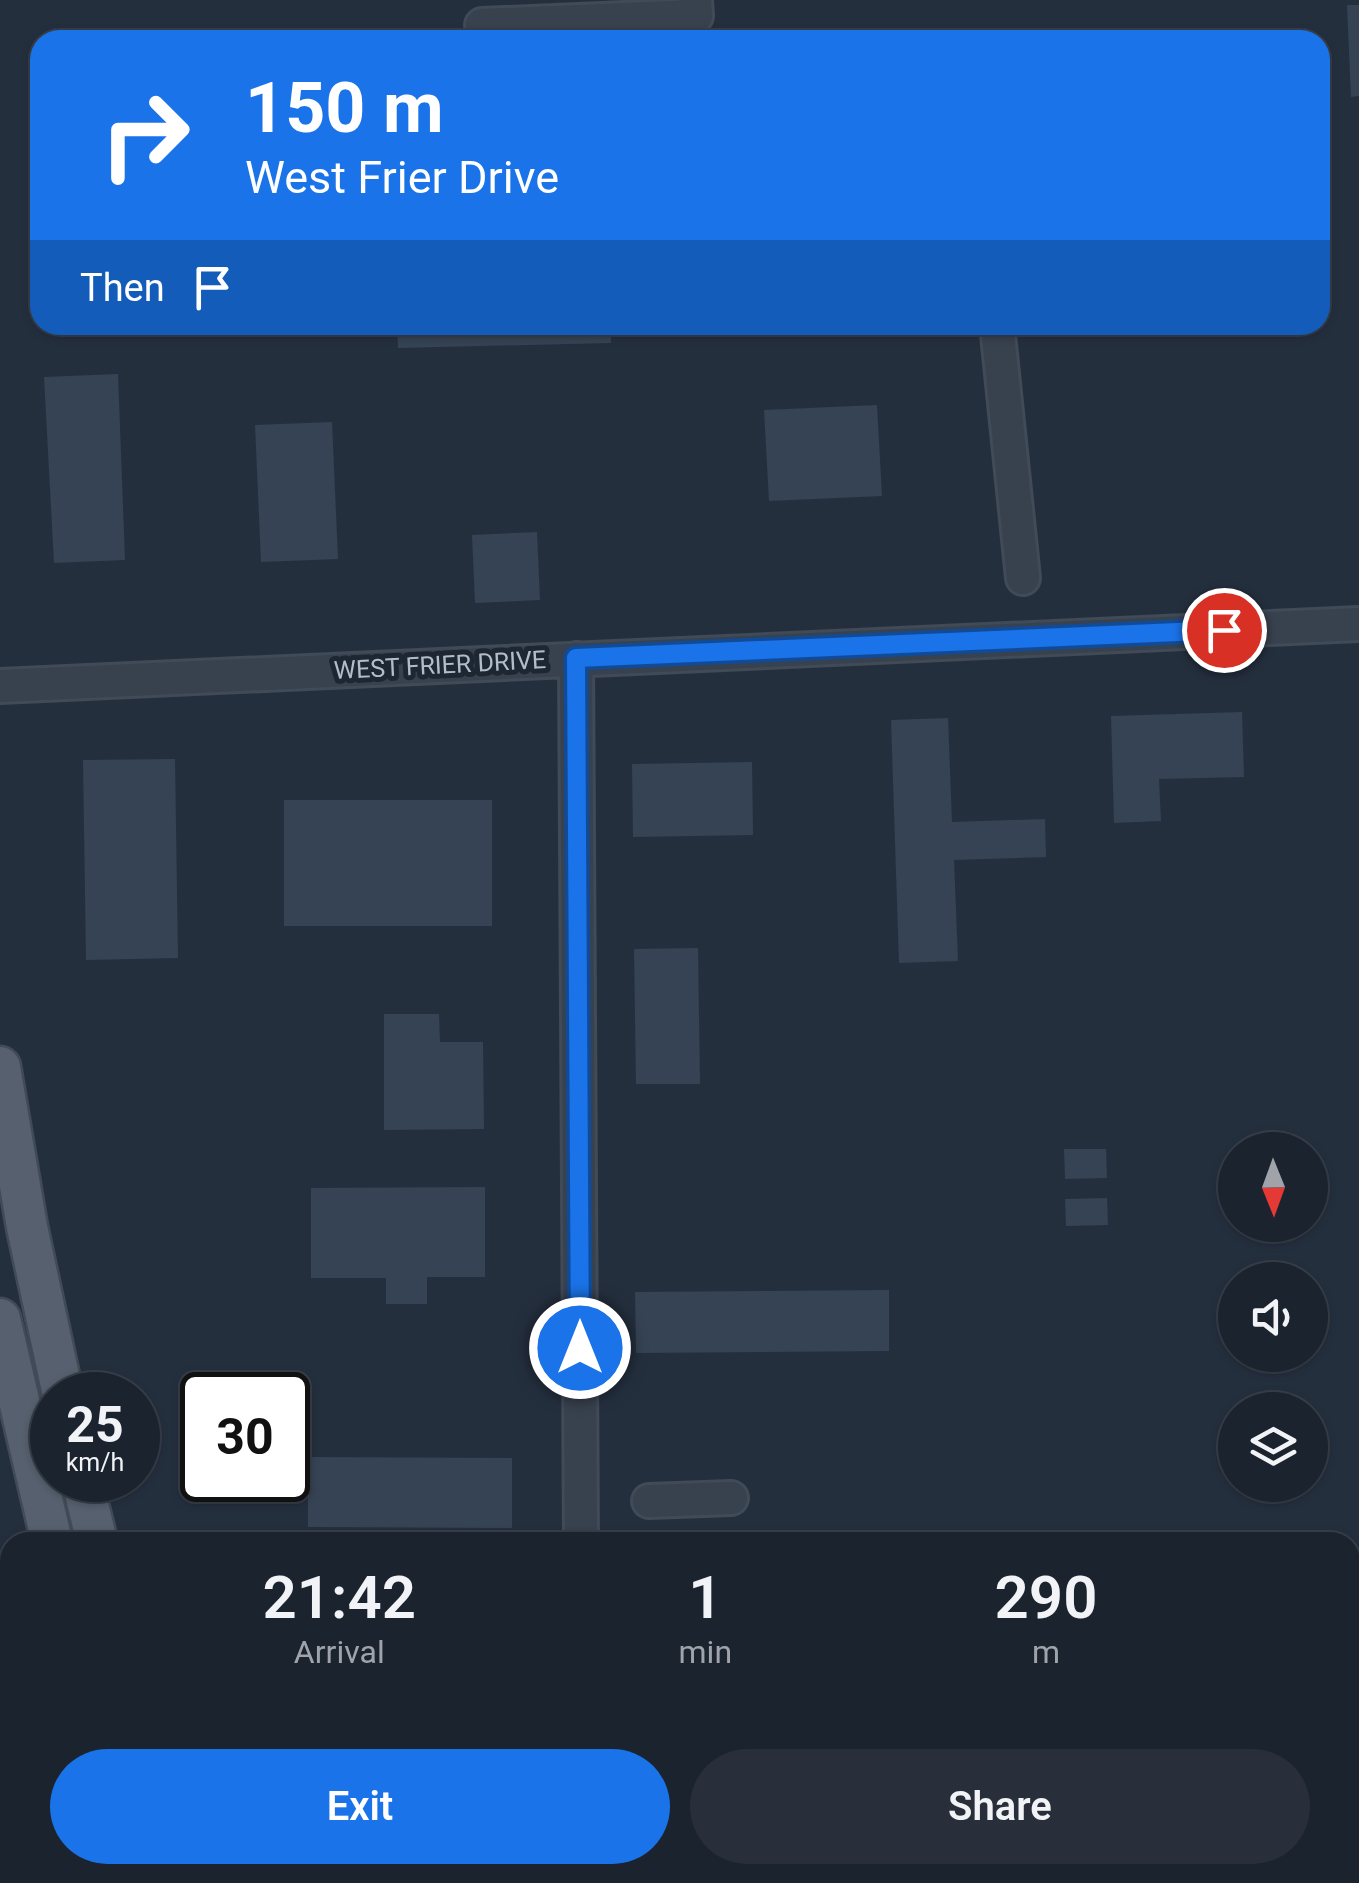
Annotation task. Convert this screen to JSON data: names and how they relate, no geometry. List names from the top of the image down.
{
  "streets": {
    "street": ["WEST FRIER DRIVE"]
  },
  "north": "bottom",
  "page": {
    "turn": ["150 m", "West Frier Drive"],
    "then": "Then",
    "speed": "25 km/h",
    "limit": "30",
    "eta": [
      "21:42",
      "Arrival",
      "1",
      "min",
      "290",
      "m"
    ],
    "buttons": ["Exit", "Share"]
  }
}
